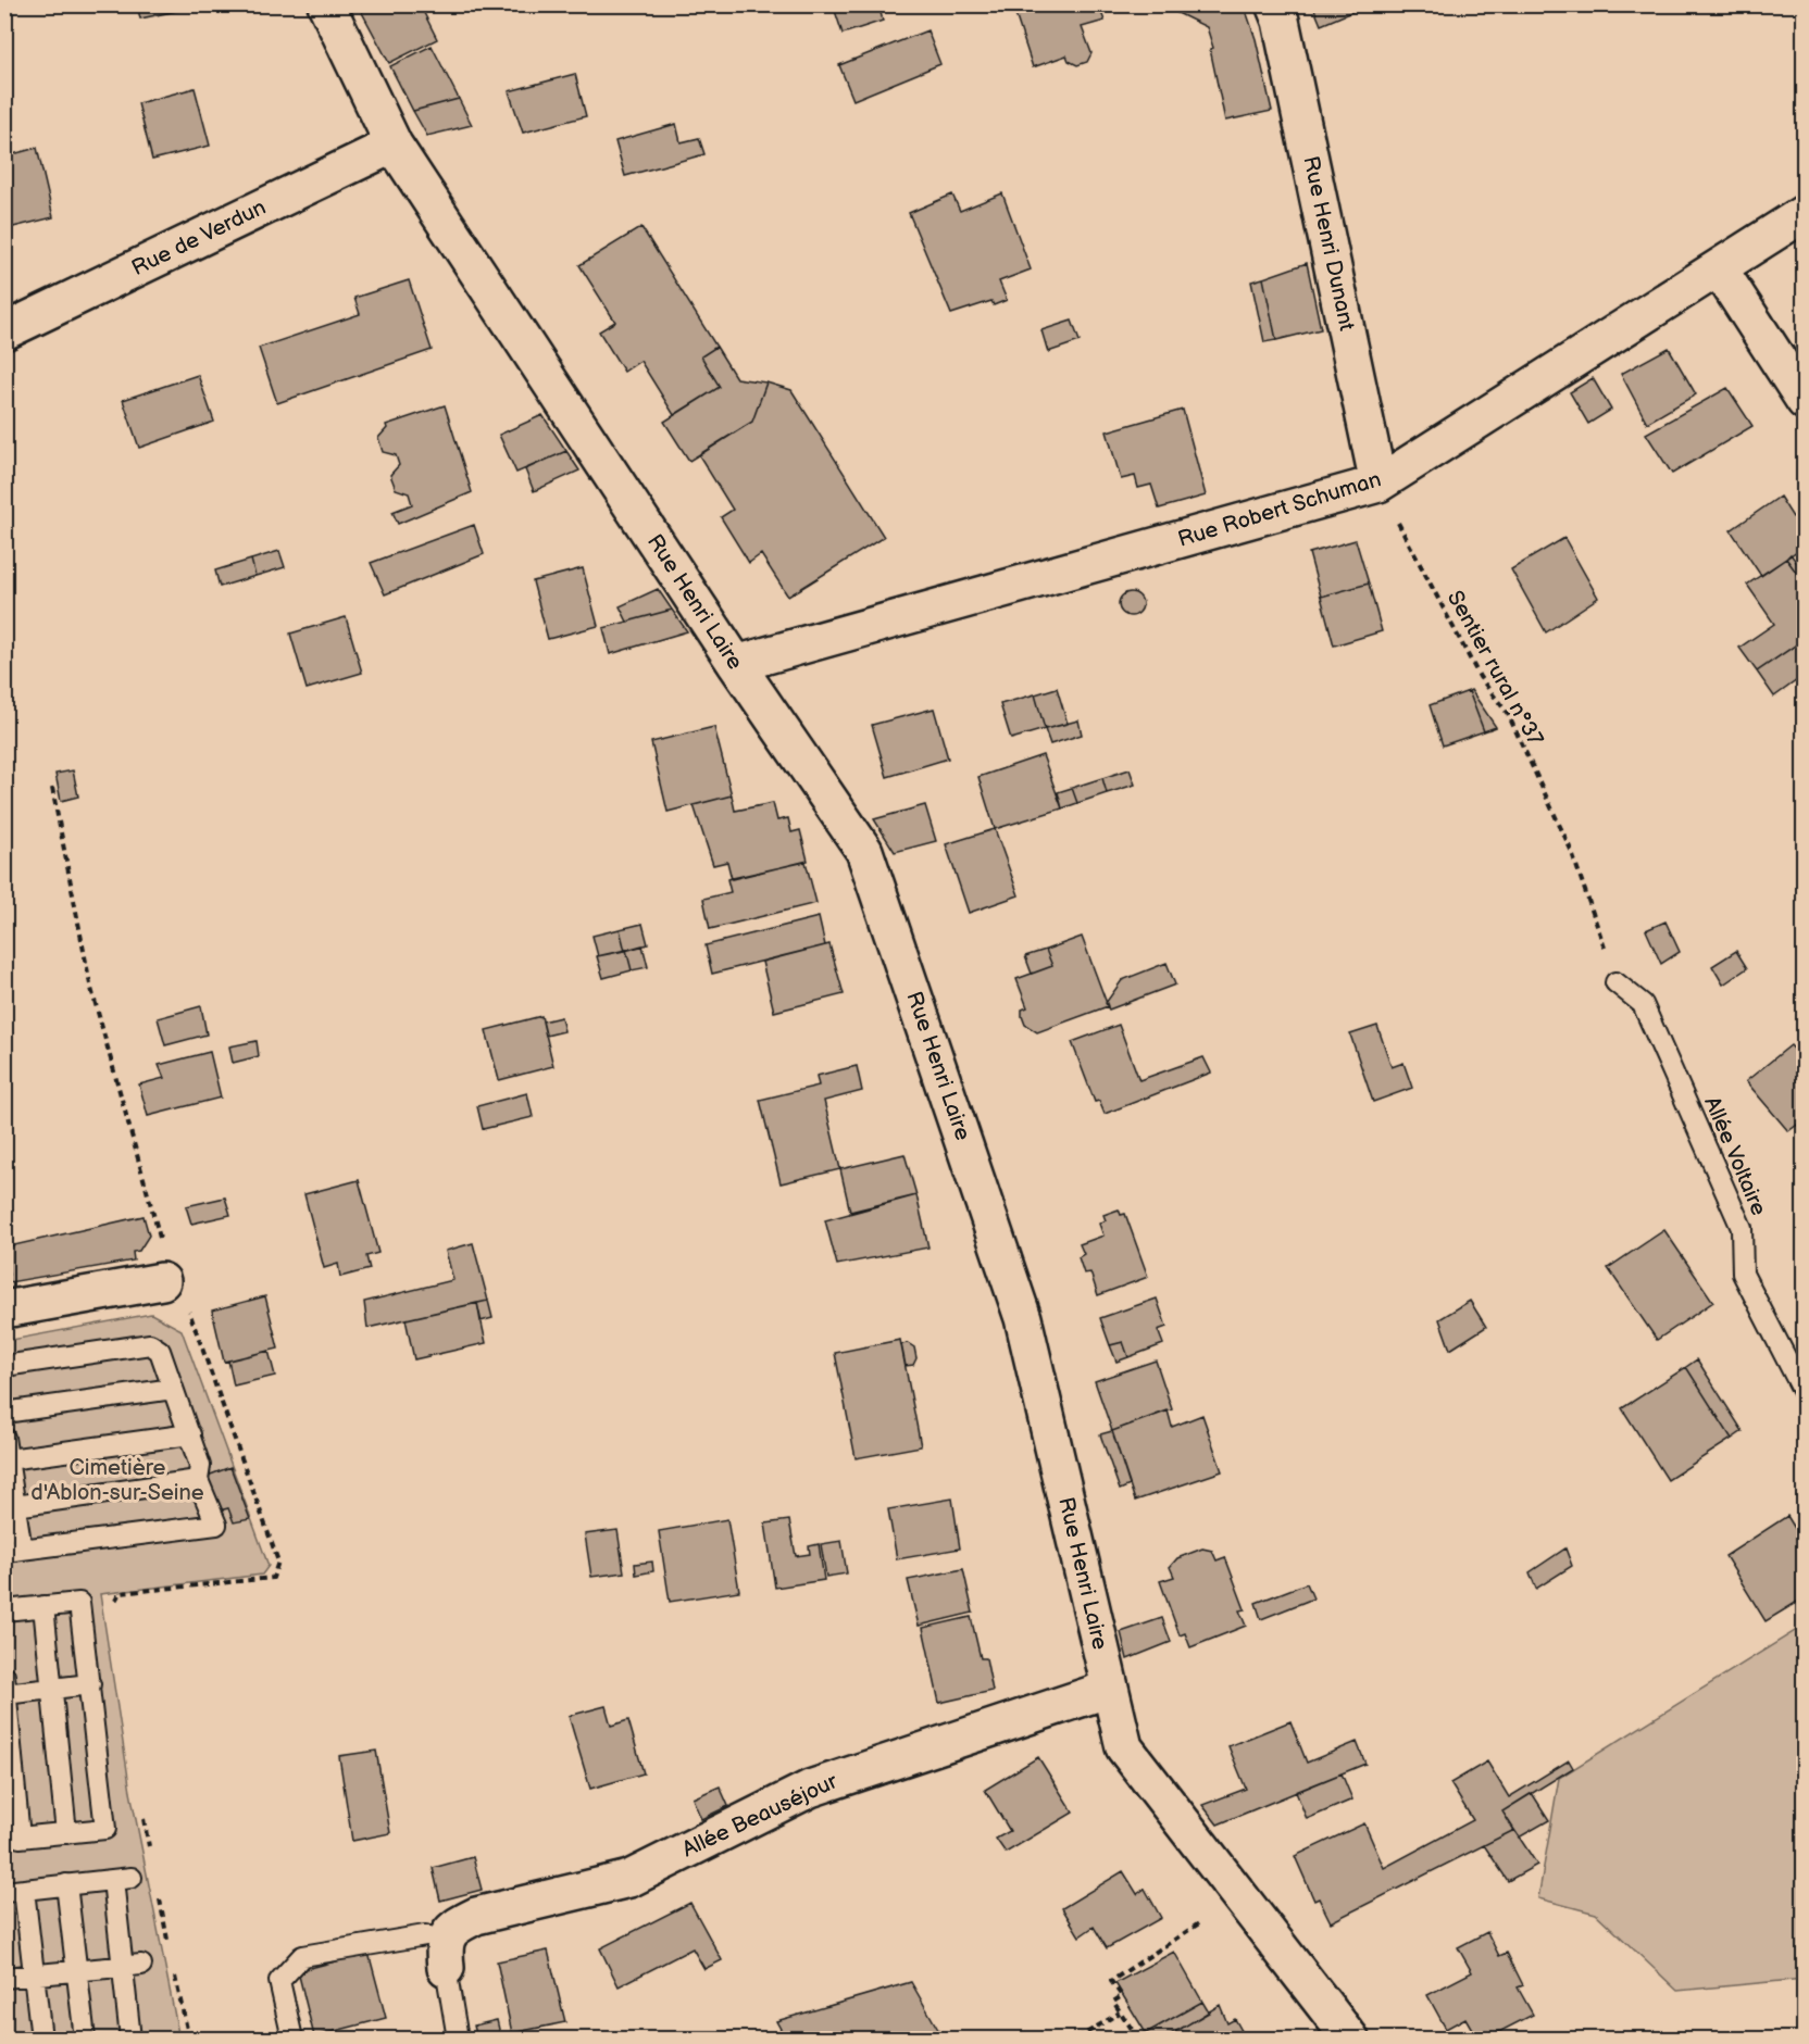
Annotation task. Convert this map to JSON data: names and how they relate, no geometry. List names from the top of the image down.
{
  "streets": {
    "street": [
      "Rue de Verdun",
      "Rue Henri Dunant",
      "Rue Robert Schuman",
      "Rue Henri Laire",
      "Allée Beauséjour"
    ],
    "lane": ["Allée Voltaire"],
    "path": ["Sentier rural n°37"]
  },
  "crossings": [
    ["Rue de Verdun", "Rue Henri Laire"],
    ["Rue Henri Dunant", "Rue Robert Schuman"],
    ["Rue Henri Dunant", "Sentier rural n°37"],
    ["Rue Robert Schuman", "Rue Henri Laire"],
    ["Rue Robert Schuman", "Sentier rural n°37"],
    ["Rue Henri Laire", "Allée Beauséjour"],
    ["Sentier rural n°37", "Allée Voltaire"]
  ],
  "parks": ["Cimetière d'Ablon-sur-Seine"]
}
